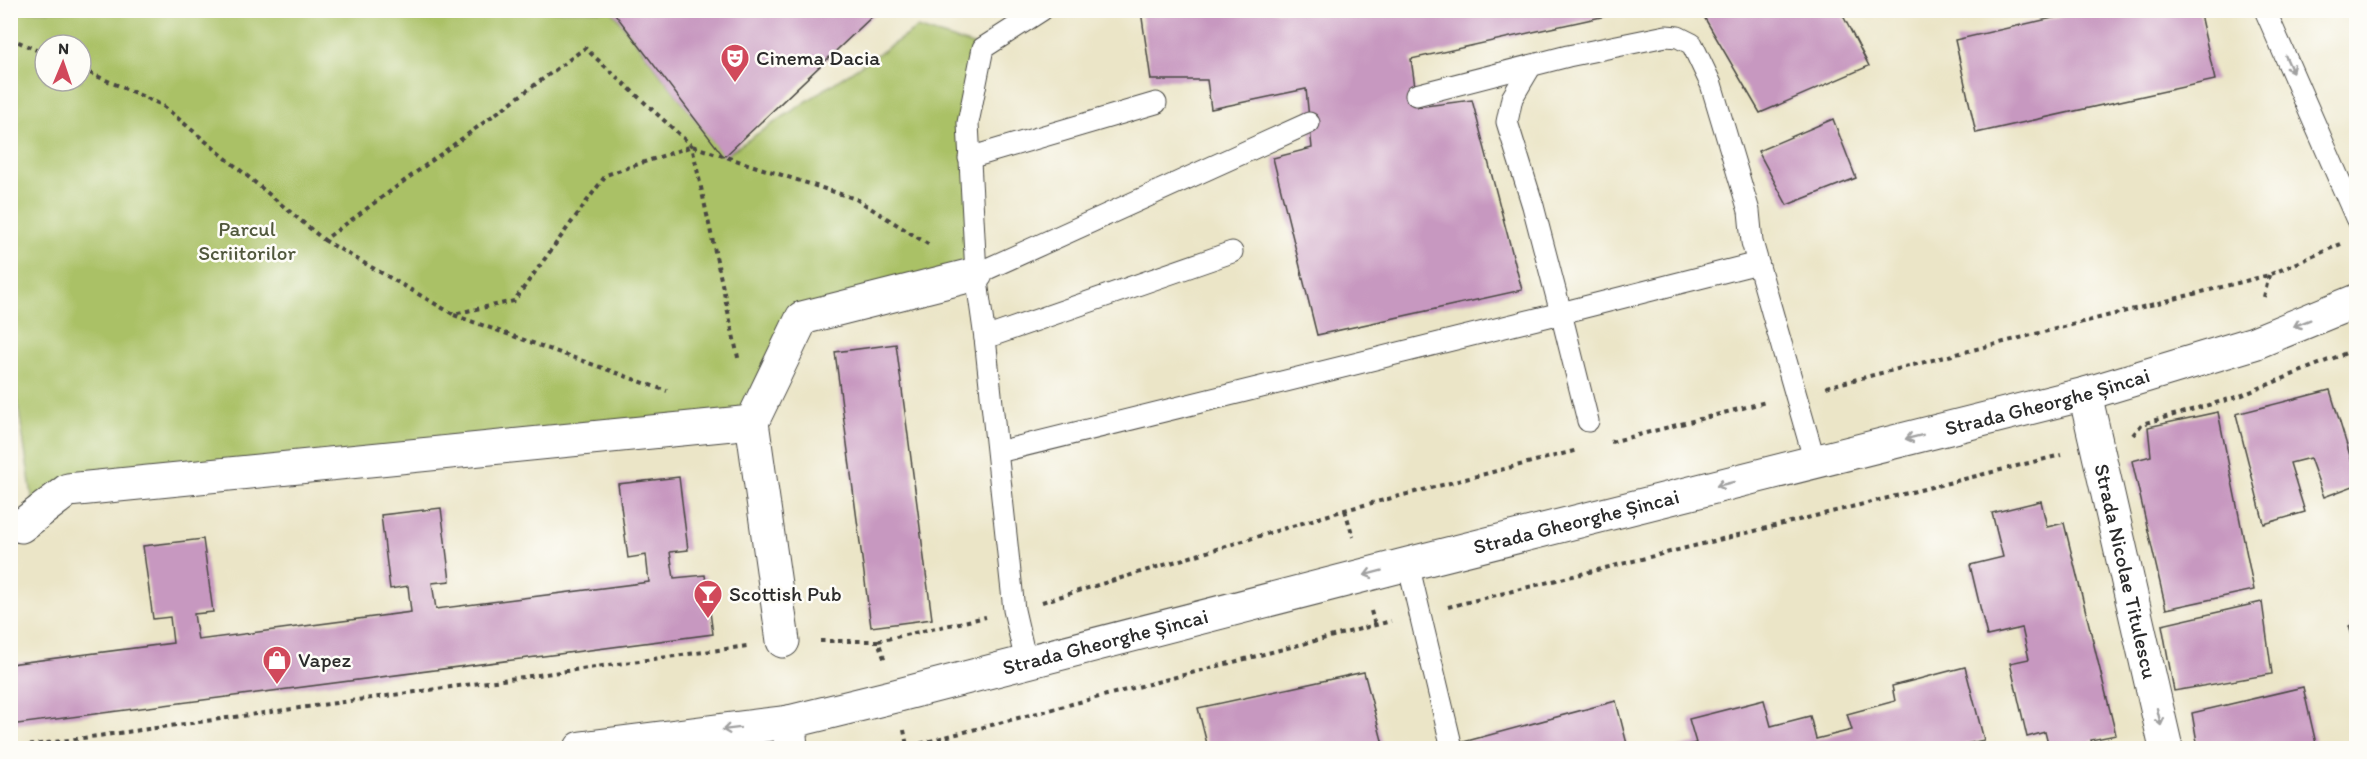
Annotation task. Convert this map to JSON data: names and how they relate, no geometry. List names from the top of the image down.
{
  "streets": {
    "main road": ["Strada Gheorghe Șincai", "Strada Nicolae Titulescu"]
  },
  "crossings": [
    ["Strada Gheorghe Șincai", "Strada Nicolae Titulescu"]
  ],
  "one_way": ["Strada Gheorghe Șincai", "Strada Nicolae Titulescu"],
  "parks": ["Parcul Scriitorilor"],
  "places": {
    "theatre": ["Cinema Dacia"],
    "bar": ["Scottish Pub"],
    "shop": ["Vapez"]
  },
  "north": "top"
}
